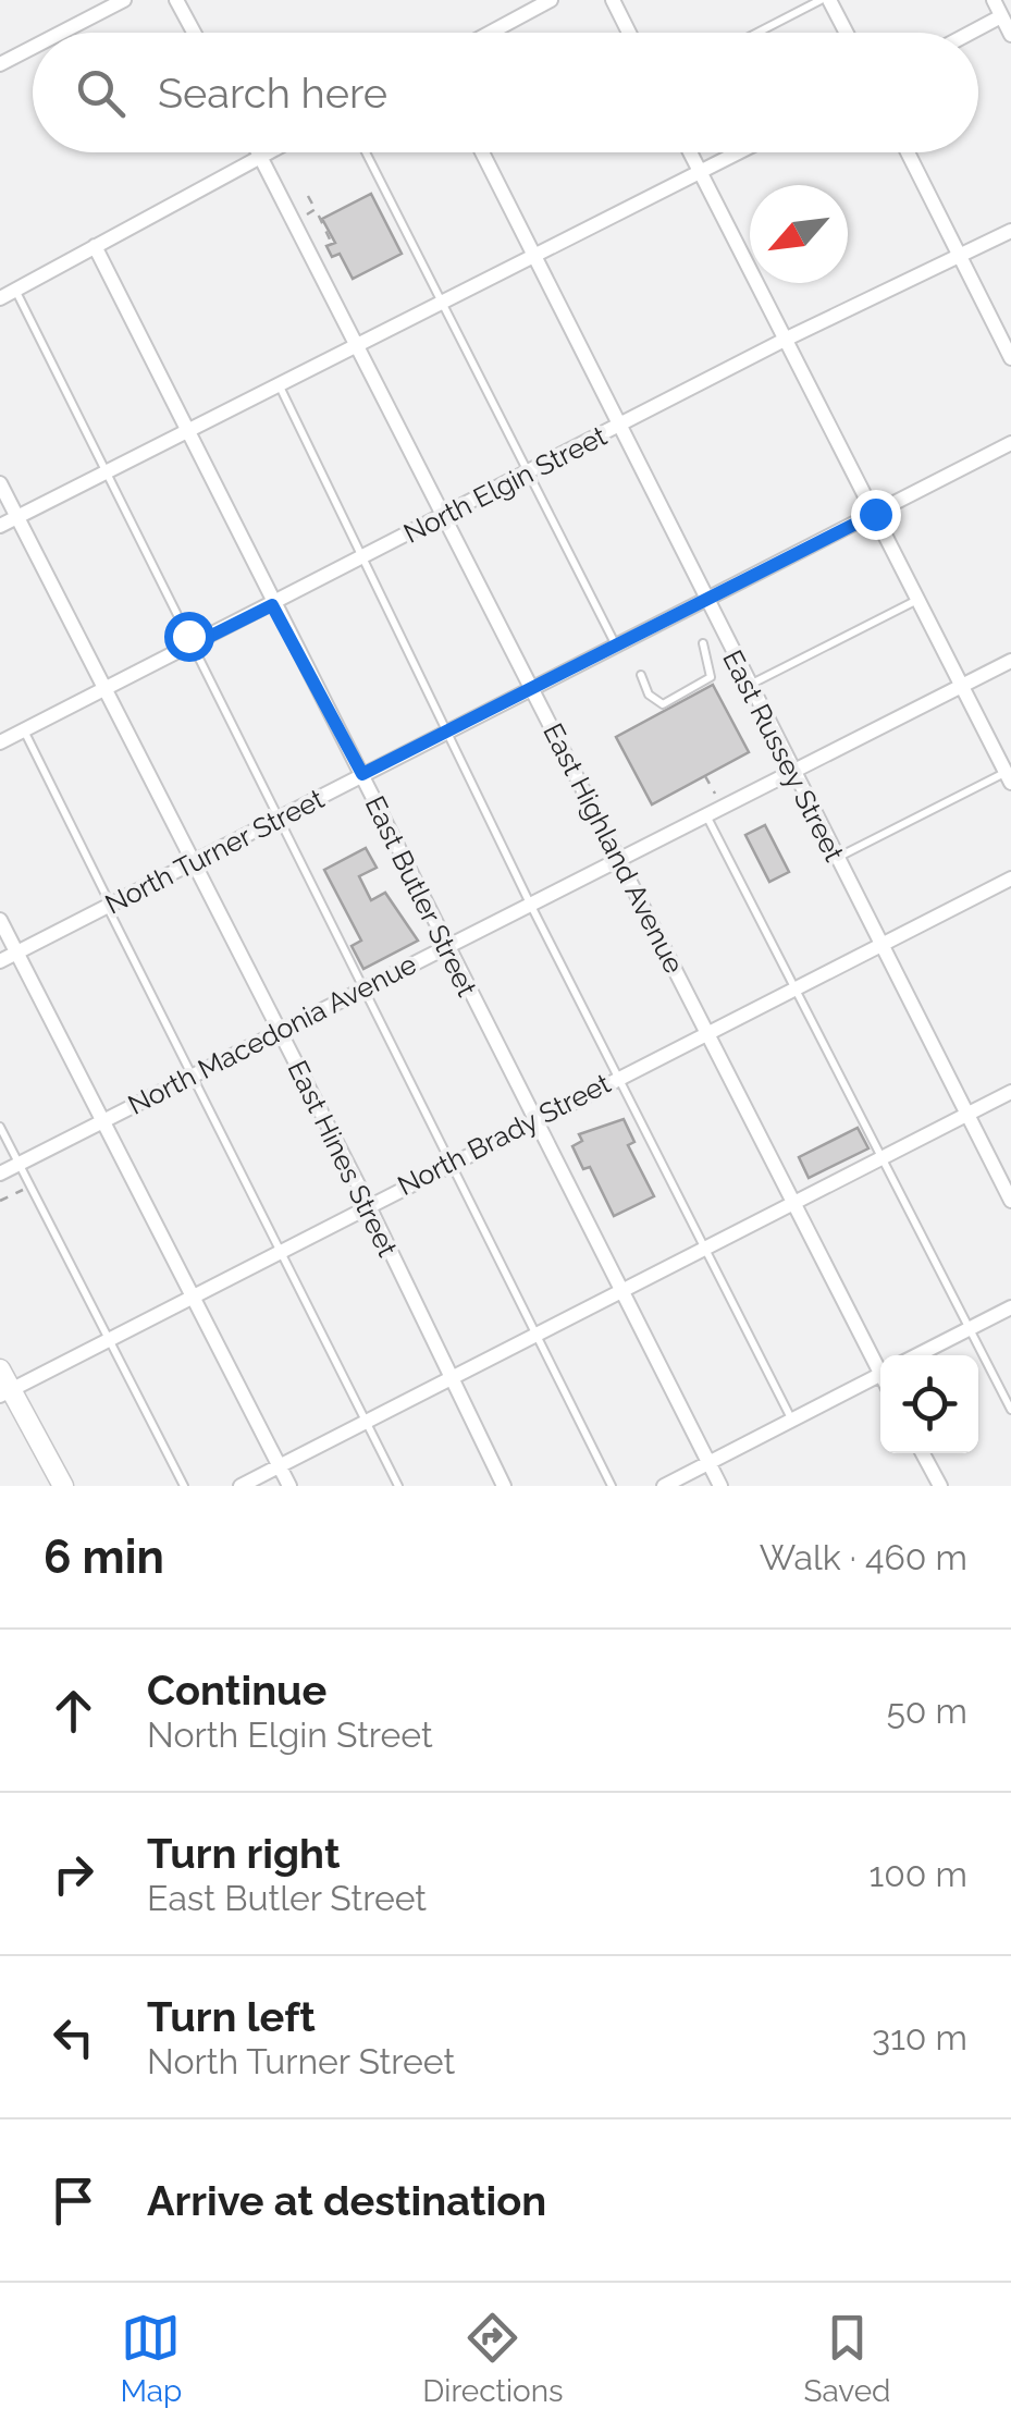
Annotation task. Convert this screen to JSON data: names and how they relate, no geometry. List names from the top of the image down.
{
  "streets": {
    "street": [
      "North Elgin Street",
      "East Russey Street",
      "East Highland Avenue",
      "North Turner Street",
      "East Butler Street",
      "North Macedonia Avenue",
      "North Brady Street",
      "East Hines Street"
    ]
  },
  "crossings": [
    ["North Elgin Street", "East Russey Street"],
    ["North Elgin Street", "East Highland Avenue"],
    ["North Elgin Street", "East Butler Street"],
    ["North Elgin Street", "East Hines Street"],
    ["East Russey Street", "North Turner Street"],
    ["East Russey Street", "North Macedonia Avenue"],
    ["East Russey Street", "North Brady Street"],
    ["East Highland Avenue", "North Turner Street"],
    ["East Highland Avenue", "North Macedonia Avenue"],
    ["East Highland Avenue", "North Brady Street"],
    ["North Turner Street", "East Butler Street"],
    ["North Turner Street", "East Hines Street"],
    ["East Butler Street", "North Macedonia Avenue"],
    ["East Butler Street", "North Brady Street"],
    ["North Macedonia Avenue", "East Hines Street"],
    ["North Brady Street", "East Hines Street"]
  ],
  "north": "bottom left",
  "page": {
    "search": "Search here",
    "heading": ["6 min", "Walk · 460 m"],
    "list": [
      ["Continue", "North Elgin Street", "50 m"],
      ["Turn right", "East Butler Street", "100 m"],
      ["Turn left", "North Turner Street", "310 m"],
      "Arrive at destination"
    ],
    "nav": ["Map", "Directions", "Saved"]
  }
}
